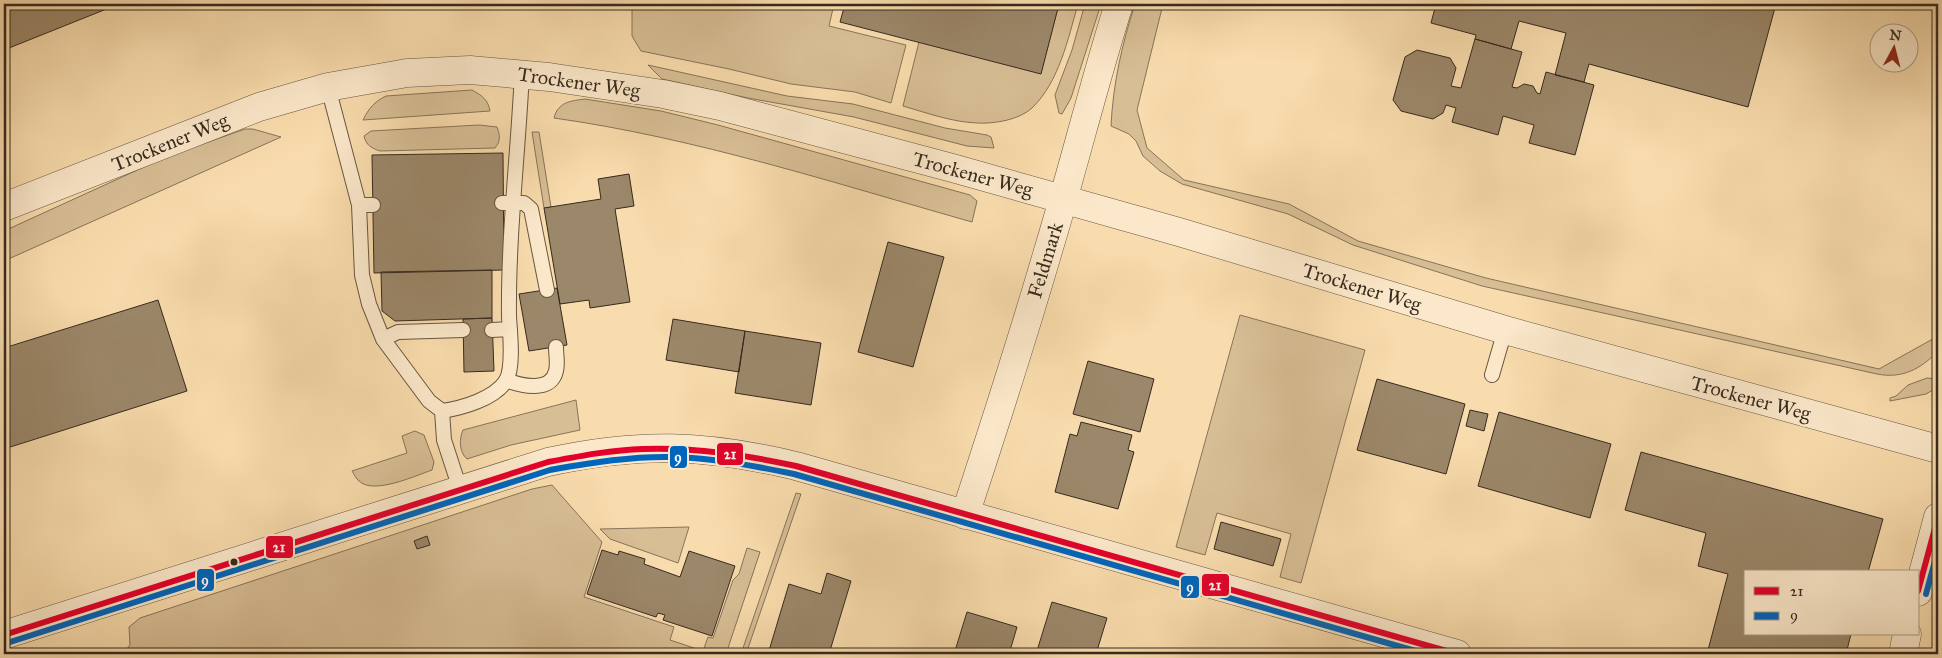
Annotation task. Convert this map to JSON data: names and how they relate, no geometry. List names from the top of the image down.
{
  "streets": {
    "street": ["Trockener Weg", "Feldmark"]
  },
  "crossings": [
    ["Trockener Weg", "Feldmark"]
  ],
  "lines": ["transit line 21", "transit line 9"],
  "legend": ["21", "9"],
  "north": "top"
}
